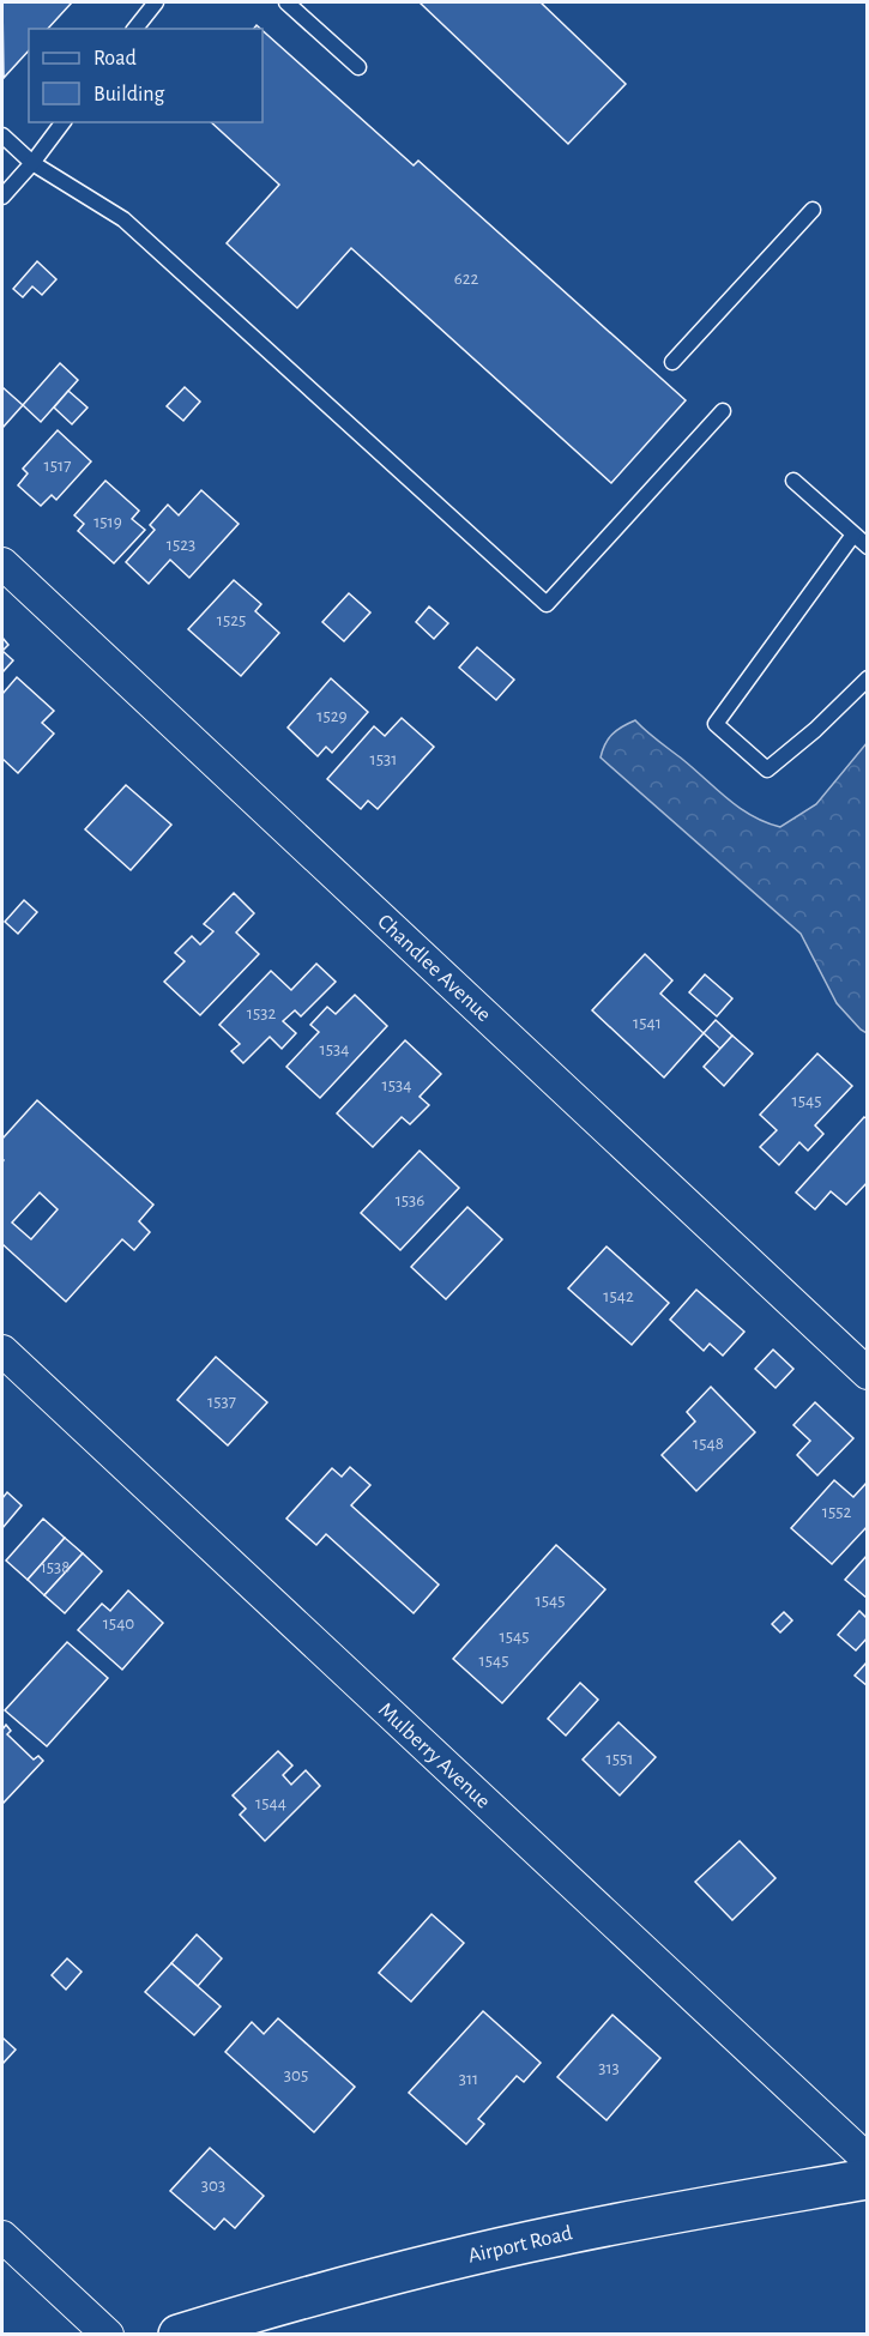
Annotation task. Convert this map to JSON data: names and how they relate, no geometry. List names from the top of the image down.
{
  "streets": {
    "main road": ["Airport Road"],
    "street": ["Chandlee Avenue", "Mulberry Avenue"]
  },
  "house_numbers": [
    "622",
    "1517",
    "1519",
    "1523",
    "1525",
    "1529",
    "1531",
    "1532",
    "1541",
    "1534",
    "1534",
    "1545",
    "1536",
    "1542",
    "1537",
    "1548",
    "1552",
    "1538",
    "1545",
    "1540",
    "1545",
    "1545",
    "1551",
    "1544",
    "313",
    "305",
    "311",
    "303"
  ],
  "legend": ["Road", "Building"]
}
